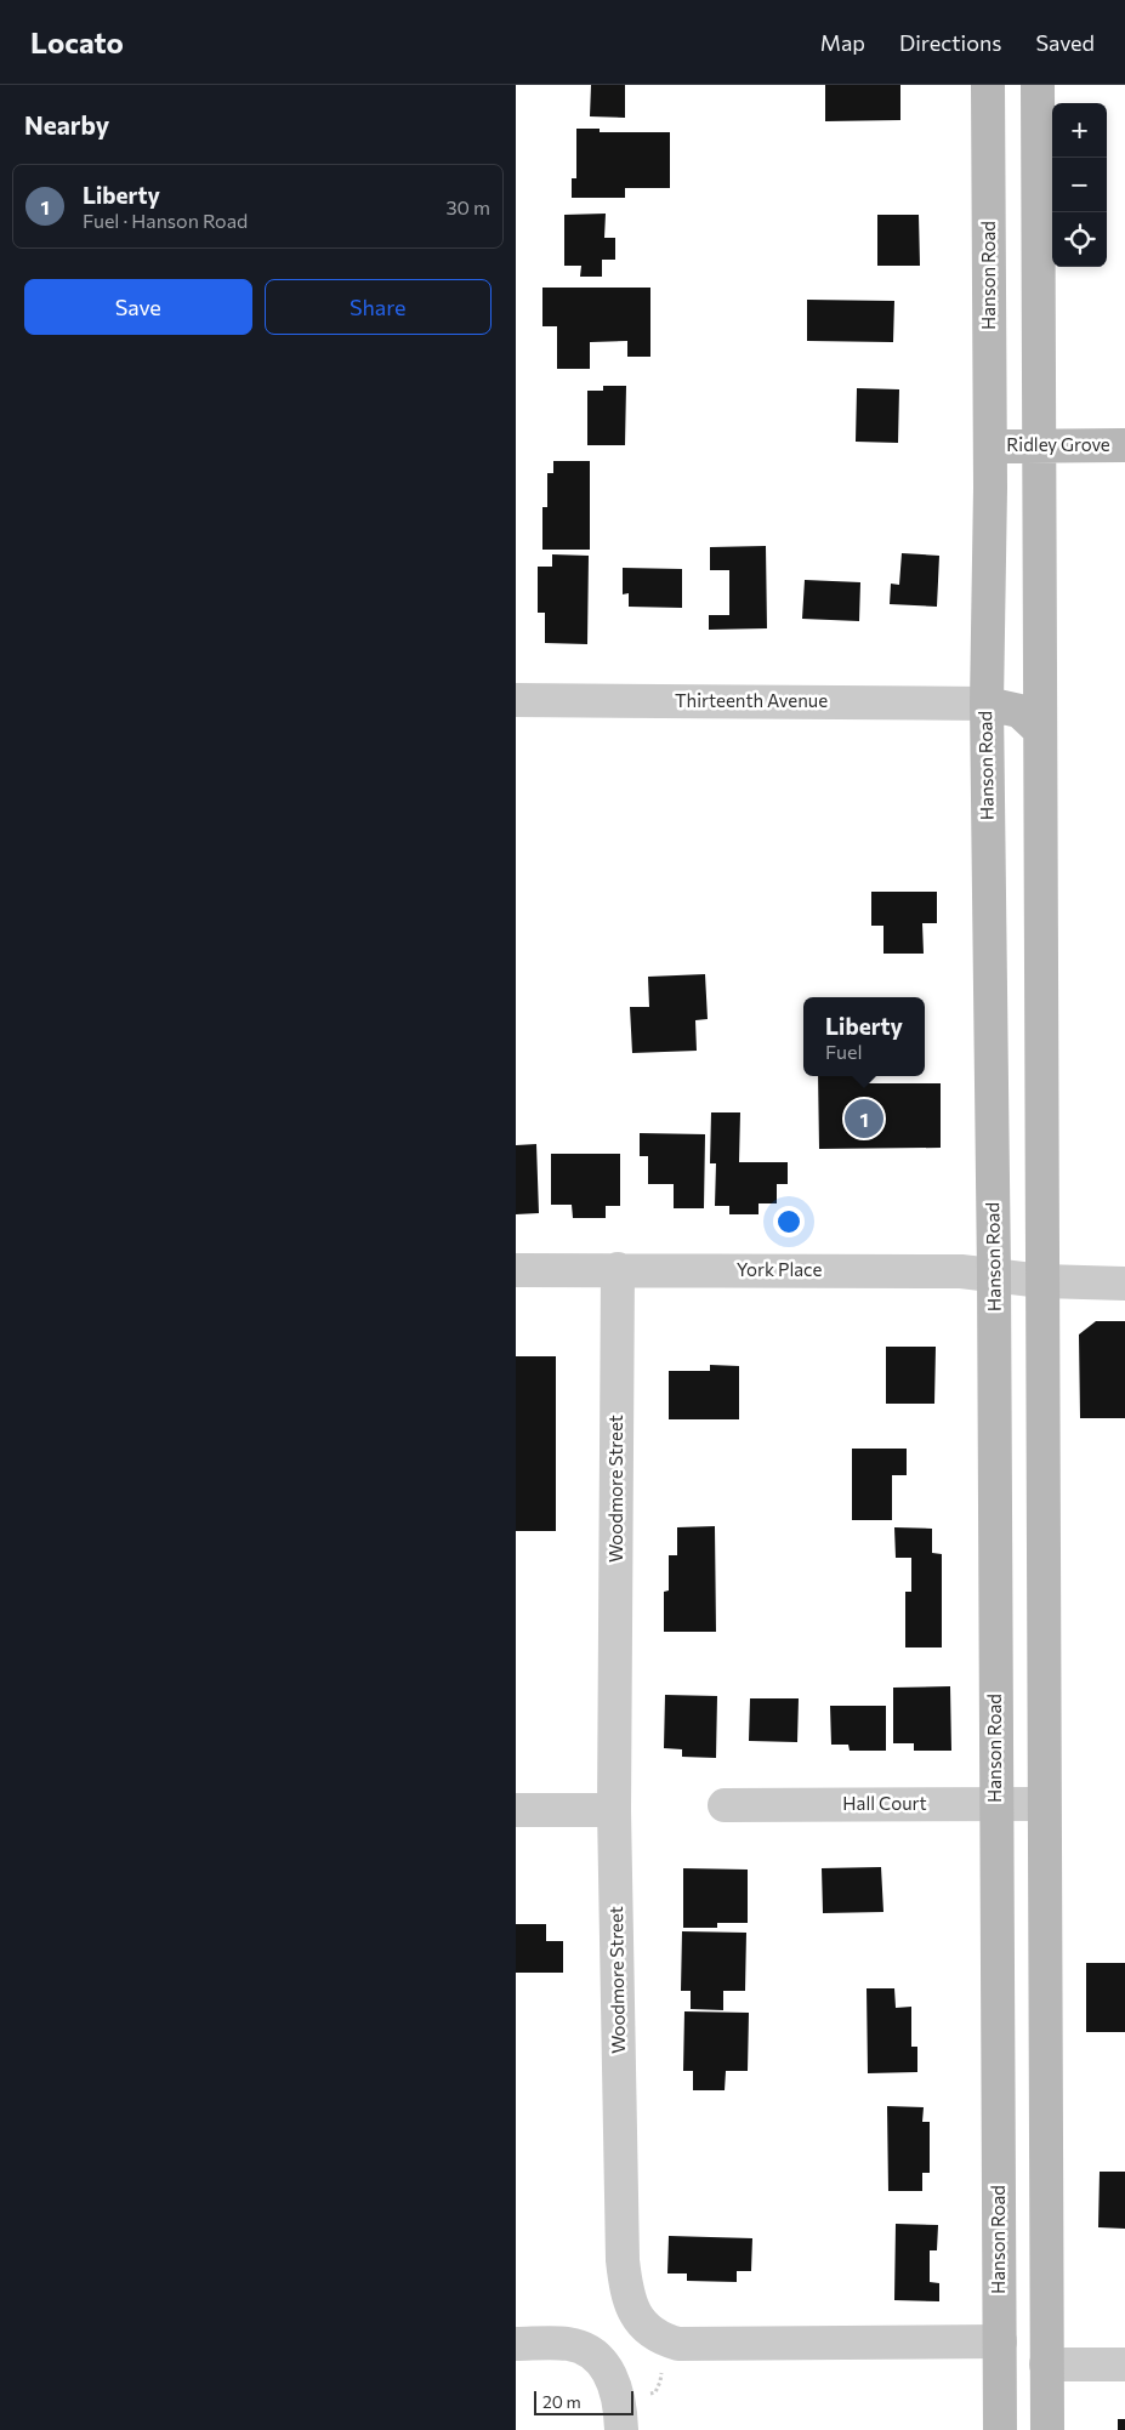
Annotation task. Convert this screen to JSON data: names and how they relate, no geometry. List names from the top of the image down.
{
  "streets": {
    "main road": ["Hanson Road", "Ridley Grove"],
    "street": [
      "Thirteenth Avenue",
      "York Place",
      "Woodmore Street",
      "Hall Court"
    ]
  },
  "crossings": [
    ["Hanson Road", "Ridley Grove"],
    ["Hanson Road", "Thirteenth Avenue"],
    ["Hanson Road", "York Place"],
    ["Hanson Road", "Woodmore Street"],
    ["Hanson Road", "Hall Court"],
    ["York Place", "Woodmore Street"]
  ],
  "scale_bar": "20 m",
  "page": {
    "header": "Locato",
    "nav": ["Map", "Directions", "Saved"],
    "heading": "Nearby",
    "map_buttons": ["+", "−"],
    "list": [
      {
        "mark": "1",
        "name": "Liberty",
        "note": "Fuel · Hanson Road",
        "value": "30 m"
      }
    ],
    "buttons": ["Save", "Share"],
    "popup": ["Liberty", "Fuel"],
    "pins": "1",
    "scale": "20 m"
  }
}
